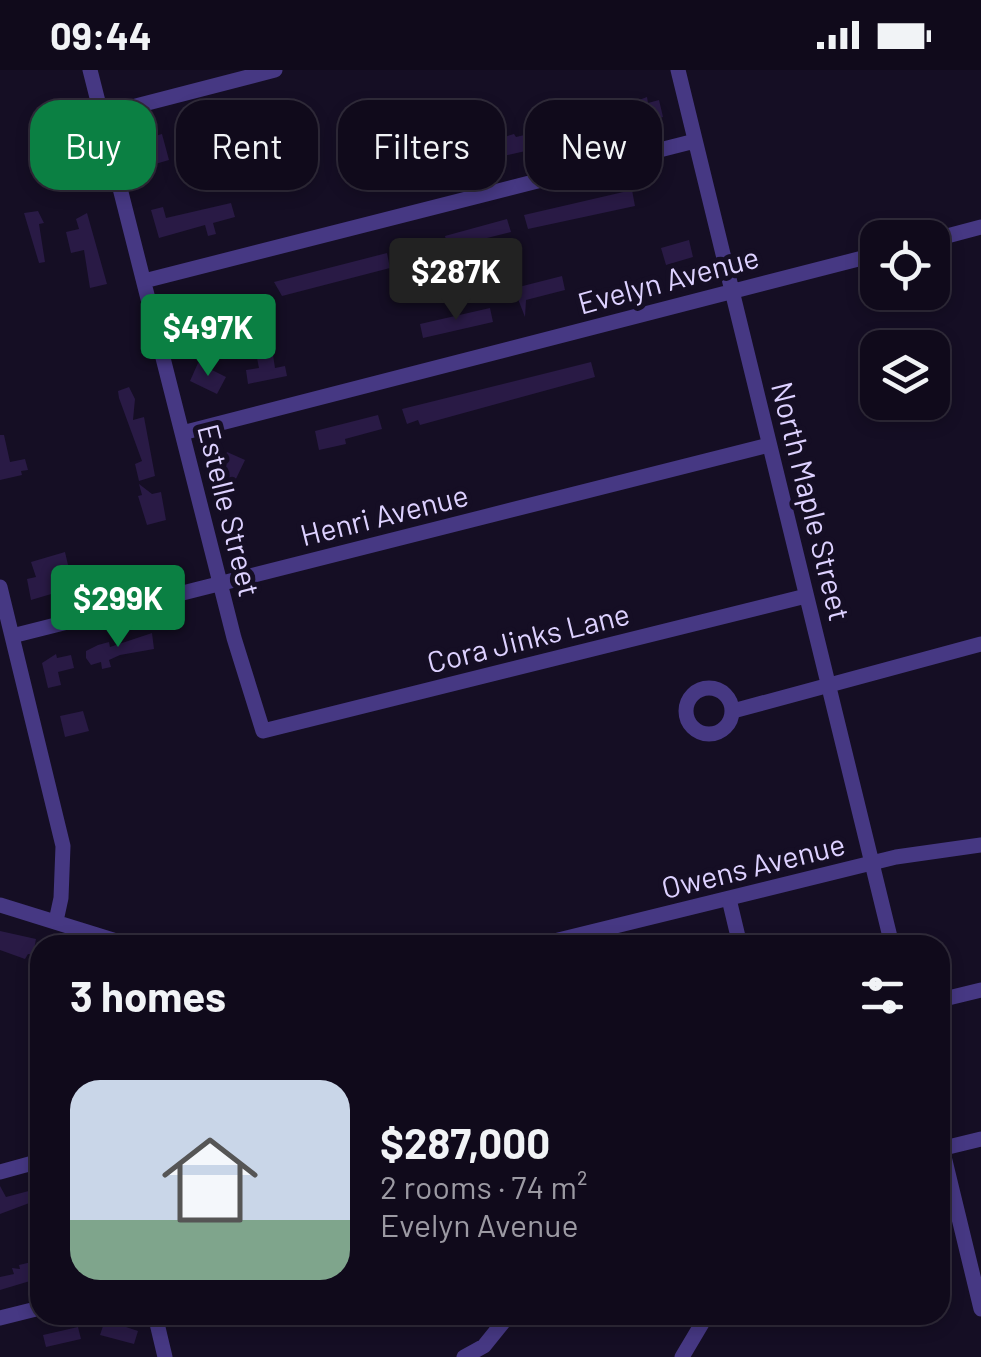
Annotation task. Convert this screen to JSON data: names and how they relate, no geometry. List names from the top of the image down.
{
  "streets": {
    "street": [
      "Evelyn Avenue",
      "North Maple Street",
      "Estelle Street",
      "Henri Avenue",
      "Cora Jinks Lane",
      "Owens Avenue"
    ]
  },
  "crossings": [
    ["Evelyn Avenue", "North Maple Street"],
    ["Evelyn Avenue", "Estelle Street"],
    ["North Maple Street", "Henri Avenue"],
    ["North Maple Street", "Cora Jinks Lane"],
    ["North Maple Street", "Owens Avenue"],
    ["Estelle Street", "Henri Avenue"],
    ["Estelle Street", "Cora Jinks Lane"]
  ],
  "page": {
    "status": "09:44",
    "chip": [
      "Buy",
      "Rent",
      "Filters",
      "New"
    ],
    "price": ["$287K", "$497K", "$299K"],
    "heading": "3 homes",
    "list": [
      {
        "name": "$287,000",
        "note": "2 rooms · 74 m² · Evelyn Avenue"
      }
    ]
  }
}
